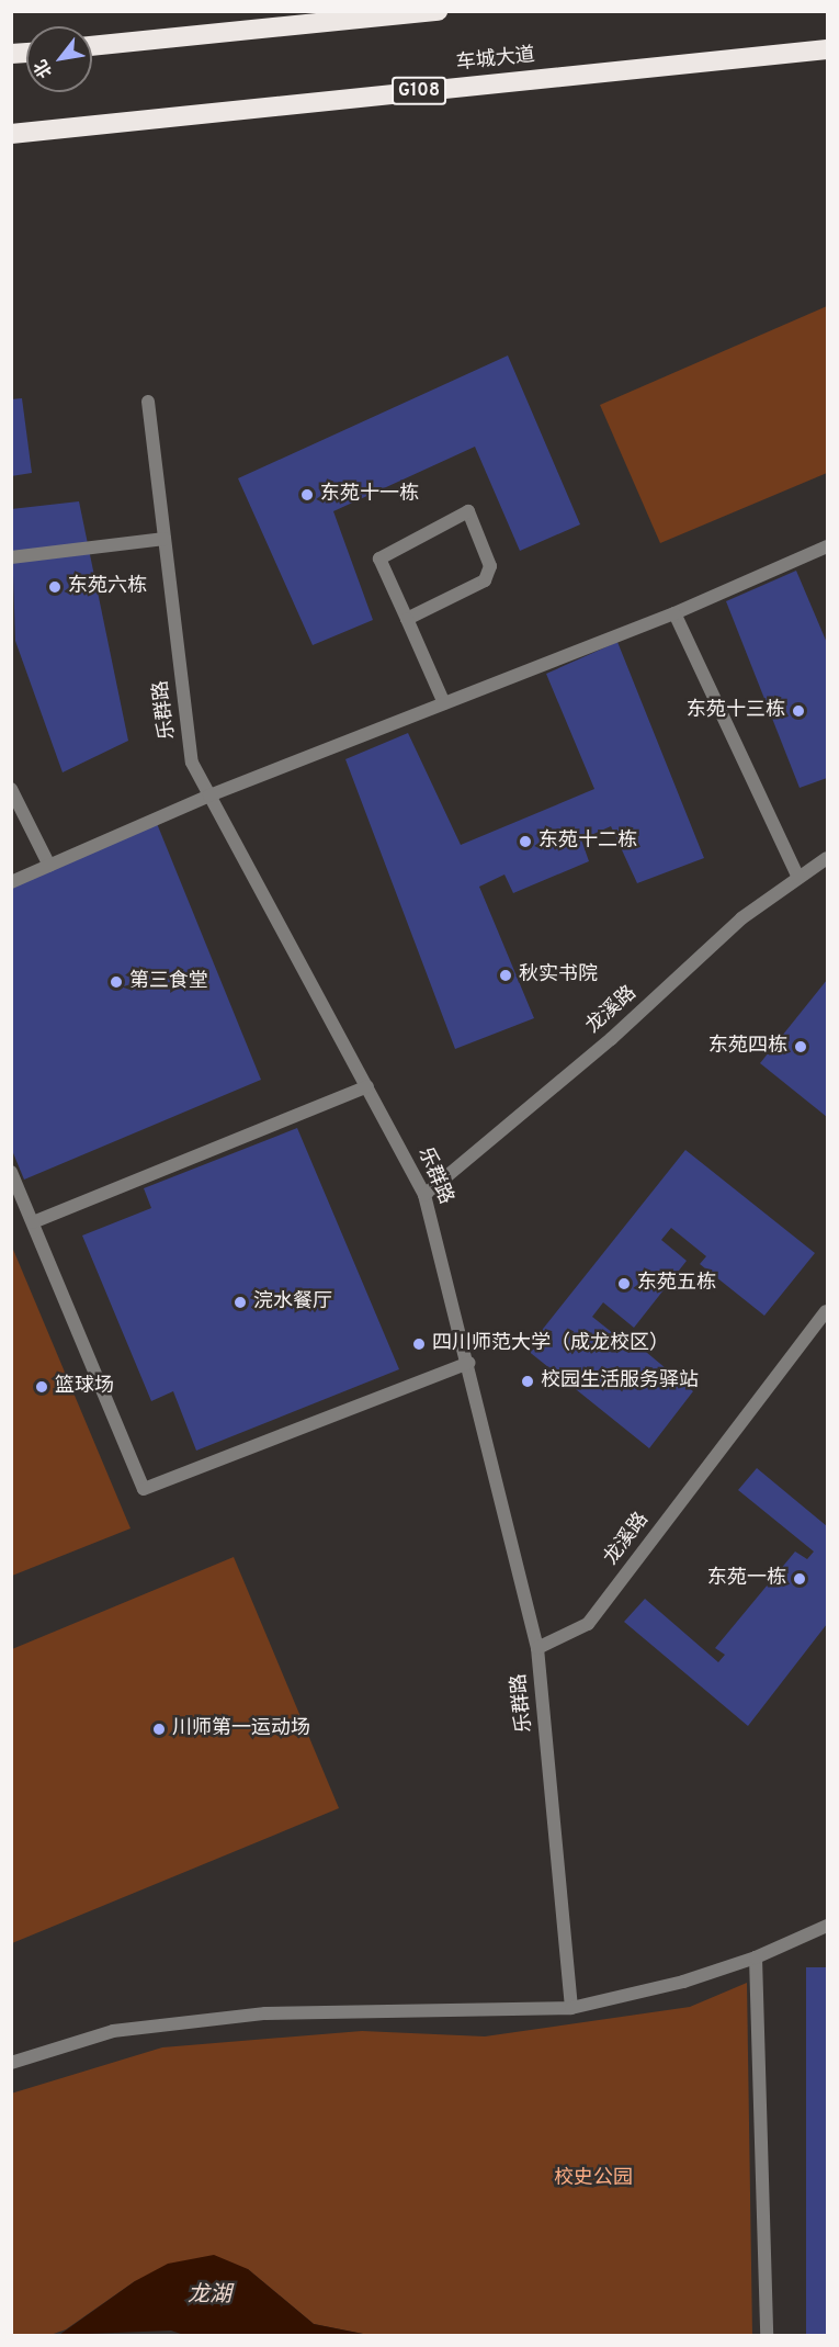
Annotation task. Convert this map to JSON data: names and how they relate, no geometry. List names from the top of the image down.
{
  "streets": {
    "highway": ["车城大道", "G108"],
    "street": ["乐群路", "龙溪路"]
  },
  "crossings": [
    ["乐群路", "龙溪路"]
  ],
  "water": ["龙湖"],
  "parks": ["校史公园"],
  "places": [
    "东苑十一栋",
    "东苑六栋",
    "东苑十三栋",
    "东苑十二栋",
    "秋实书院",
    "第三食堂",
    "东苑四栋",
    "东苑五栋",
    "浣水餐厅",
    "四川师范大学（成龙校区）",
    "校园生活服务驿站",
    "篮球场",
    "东苑一栋",
    "川师第一运动场"
  ],
  "north": "bottom left"
}
